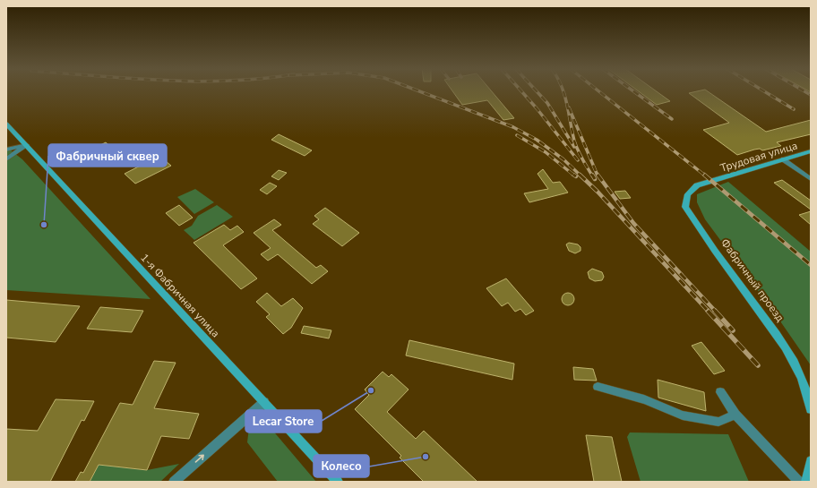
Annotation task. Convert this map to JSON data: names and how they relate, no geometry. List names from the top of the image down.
{
  "streets": {
    "main road": ["Трудовая улица", "Фабричный проезд", "1-я Фабричная улица"]
  },
  "crossings": [
    ["Трудовая улица", "Фабричный проезд"]
  ],
  "places": ["Фабричный сквер", "Lecar Store", "Колесо"]
}
